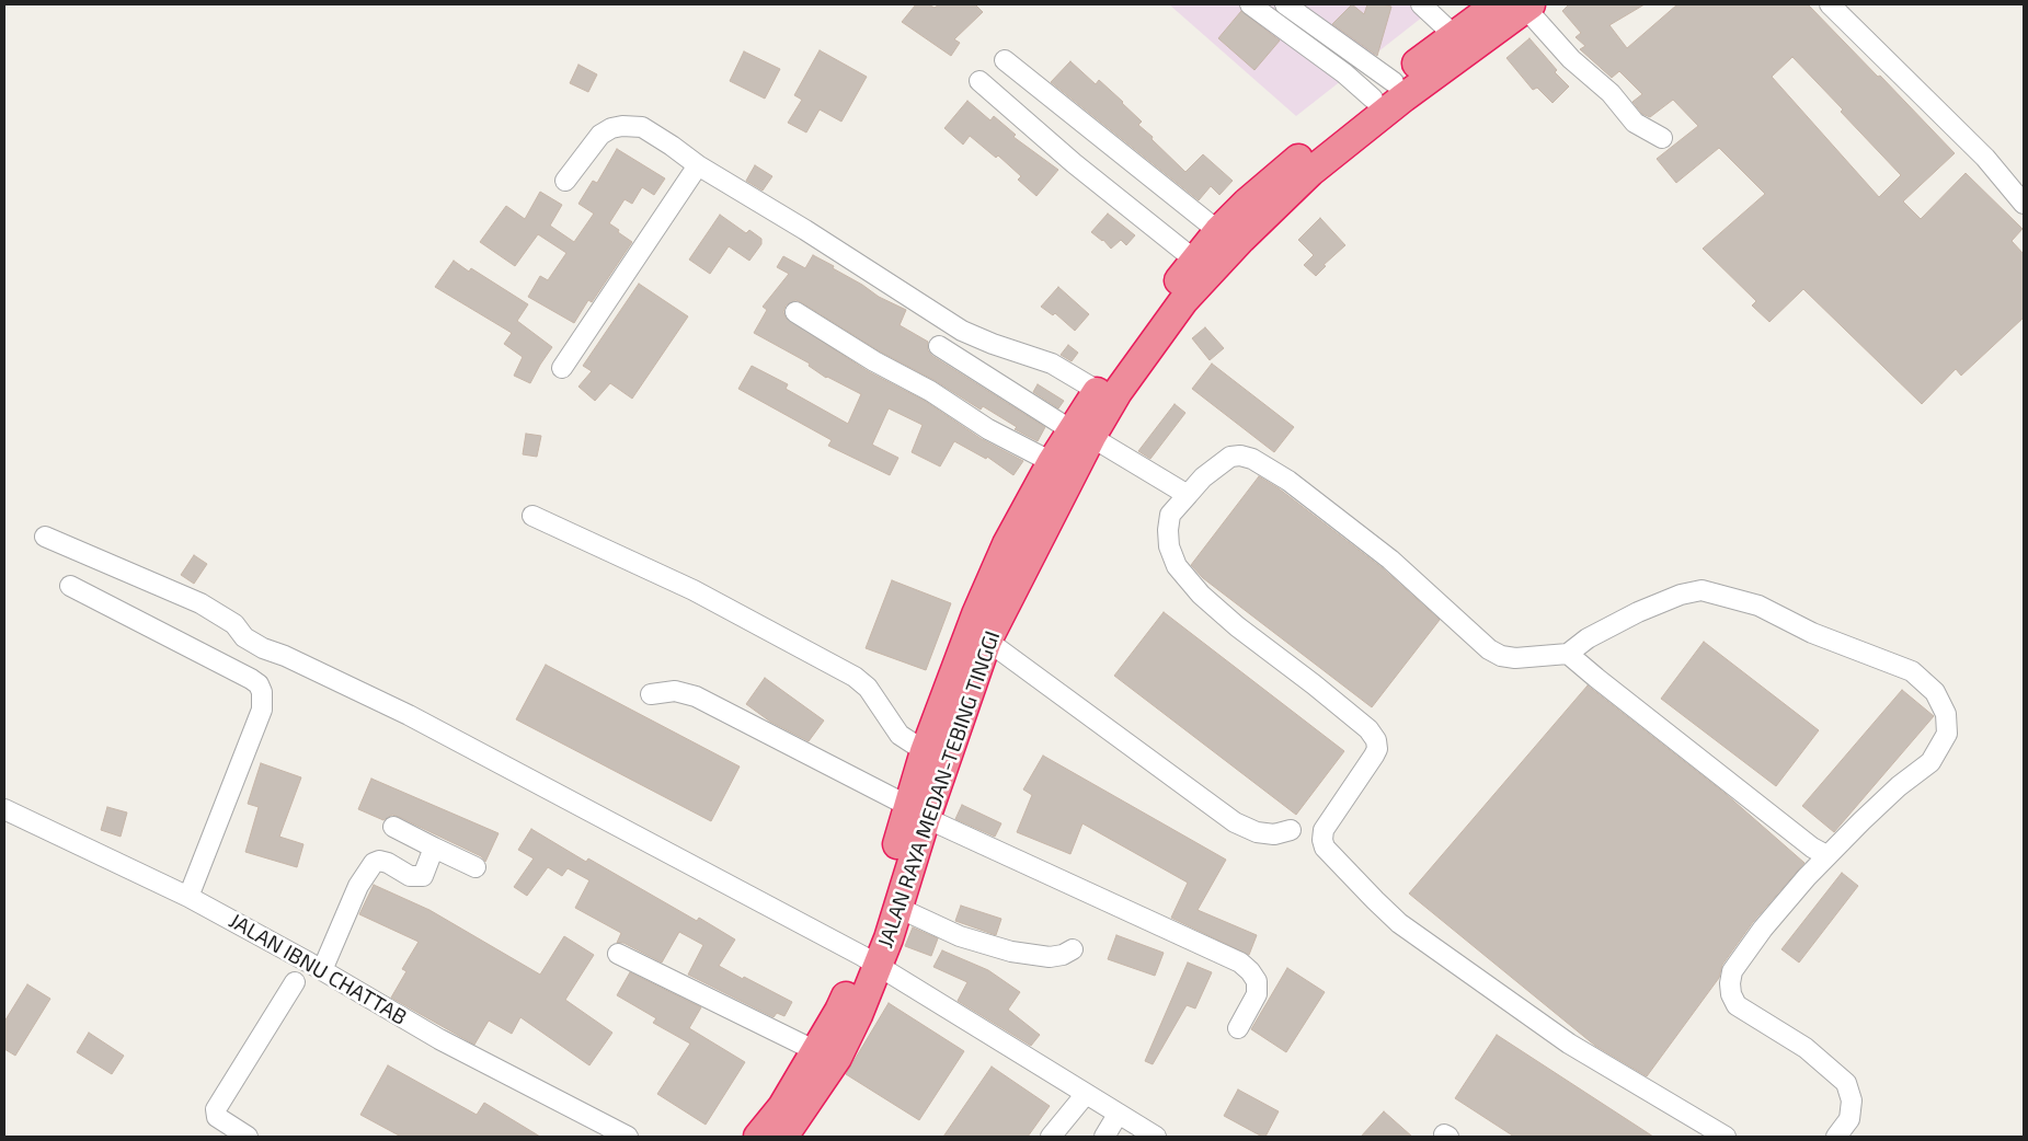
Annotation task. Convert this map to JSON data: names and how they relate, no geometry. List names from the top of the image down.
{
  "streets": {
    "highway": ["JALAN RAYA MEDAN-TEBING TINGGI"],
    "street": ["JALAN IBNU CHATTAB"]
  }
}
